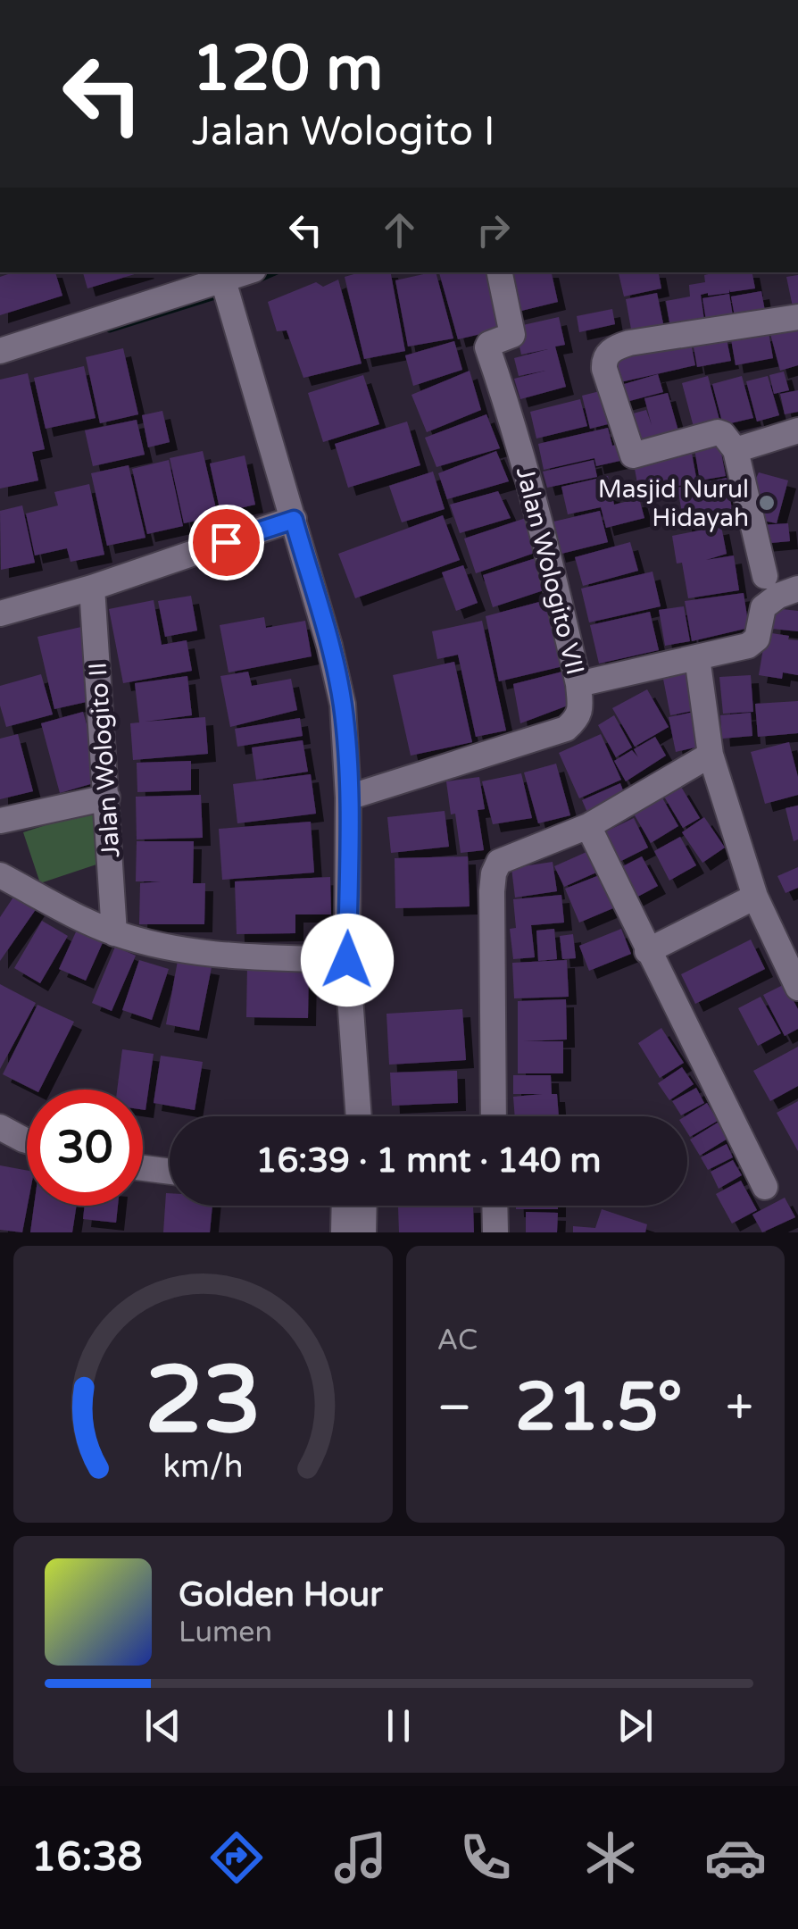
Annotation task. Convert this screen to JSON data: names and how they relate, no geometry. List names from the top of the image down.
{
  "streets": {
    "street": ["Jalan Wologito VII", "Jalan Wologito II"]
  },
  "places": ["Masjid Nurul Hidayah"],
  "page": {
    "turn": ["120 m", "Jalan Wologito I"],
    "limit": "30",
    "trip": "16:39 · 1 mnt · 140 m",
    "tile": "AC",
    "heat": ["−", "21.5°", "+"],
    "song": ["Golden Hour", "Lumen"],
    "tabs": "16:38",
    "gauge": ["23", "km/h"]
  }
}
